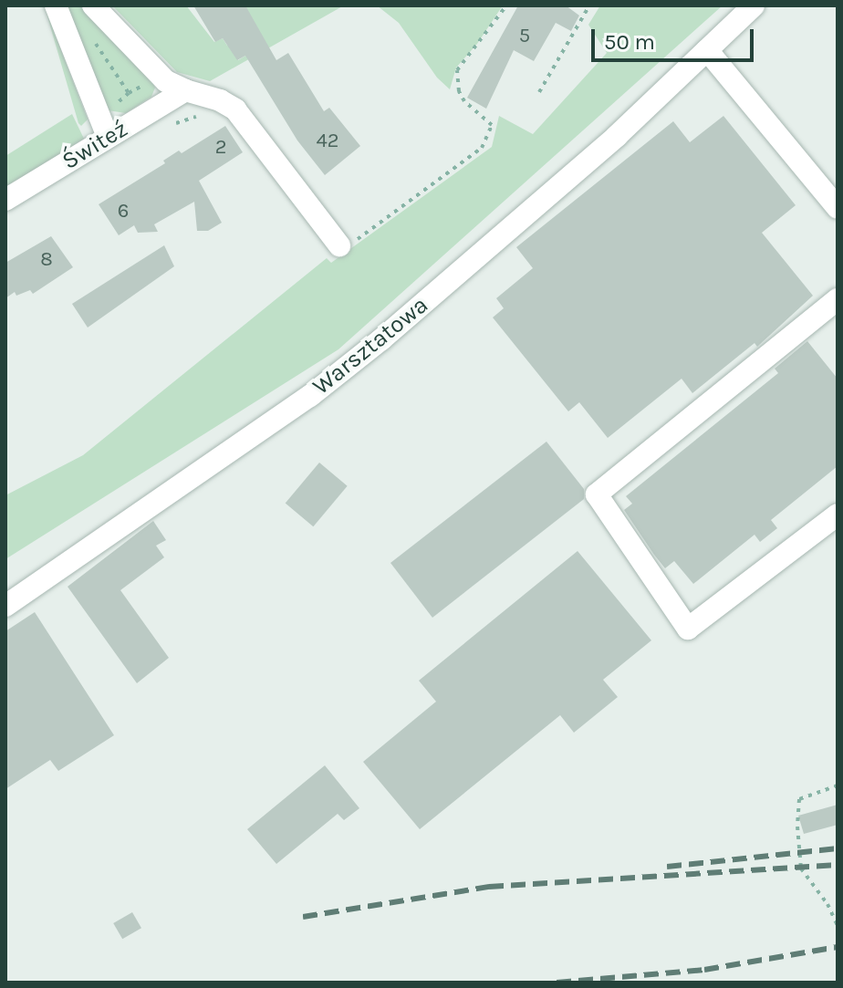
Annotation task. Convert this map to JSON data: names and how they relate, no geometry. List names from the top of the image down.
{
  "streets": {
    "street": ["Świteź", "Warsztatowa"]
  },
  "house_numbers": [
    "5",
    "42",
    "2",
    "6",
    "8"
  ],
  "scale_bar": "50 m"
}
